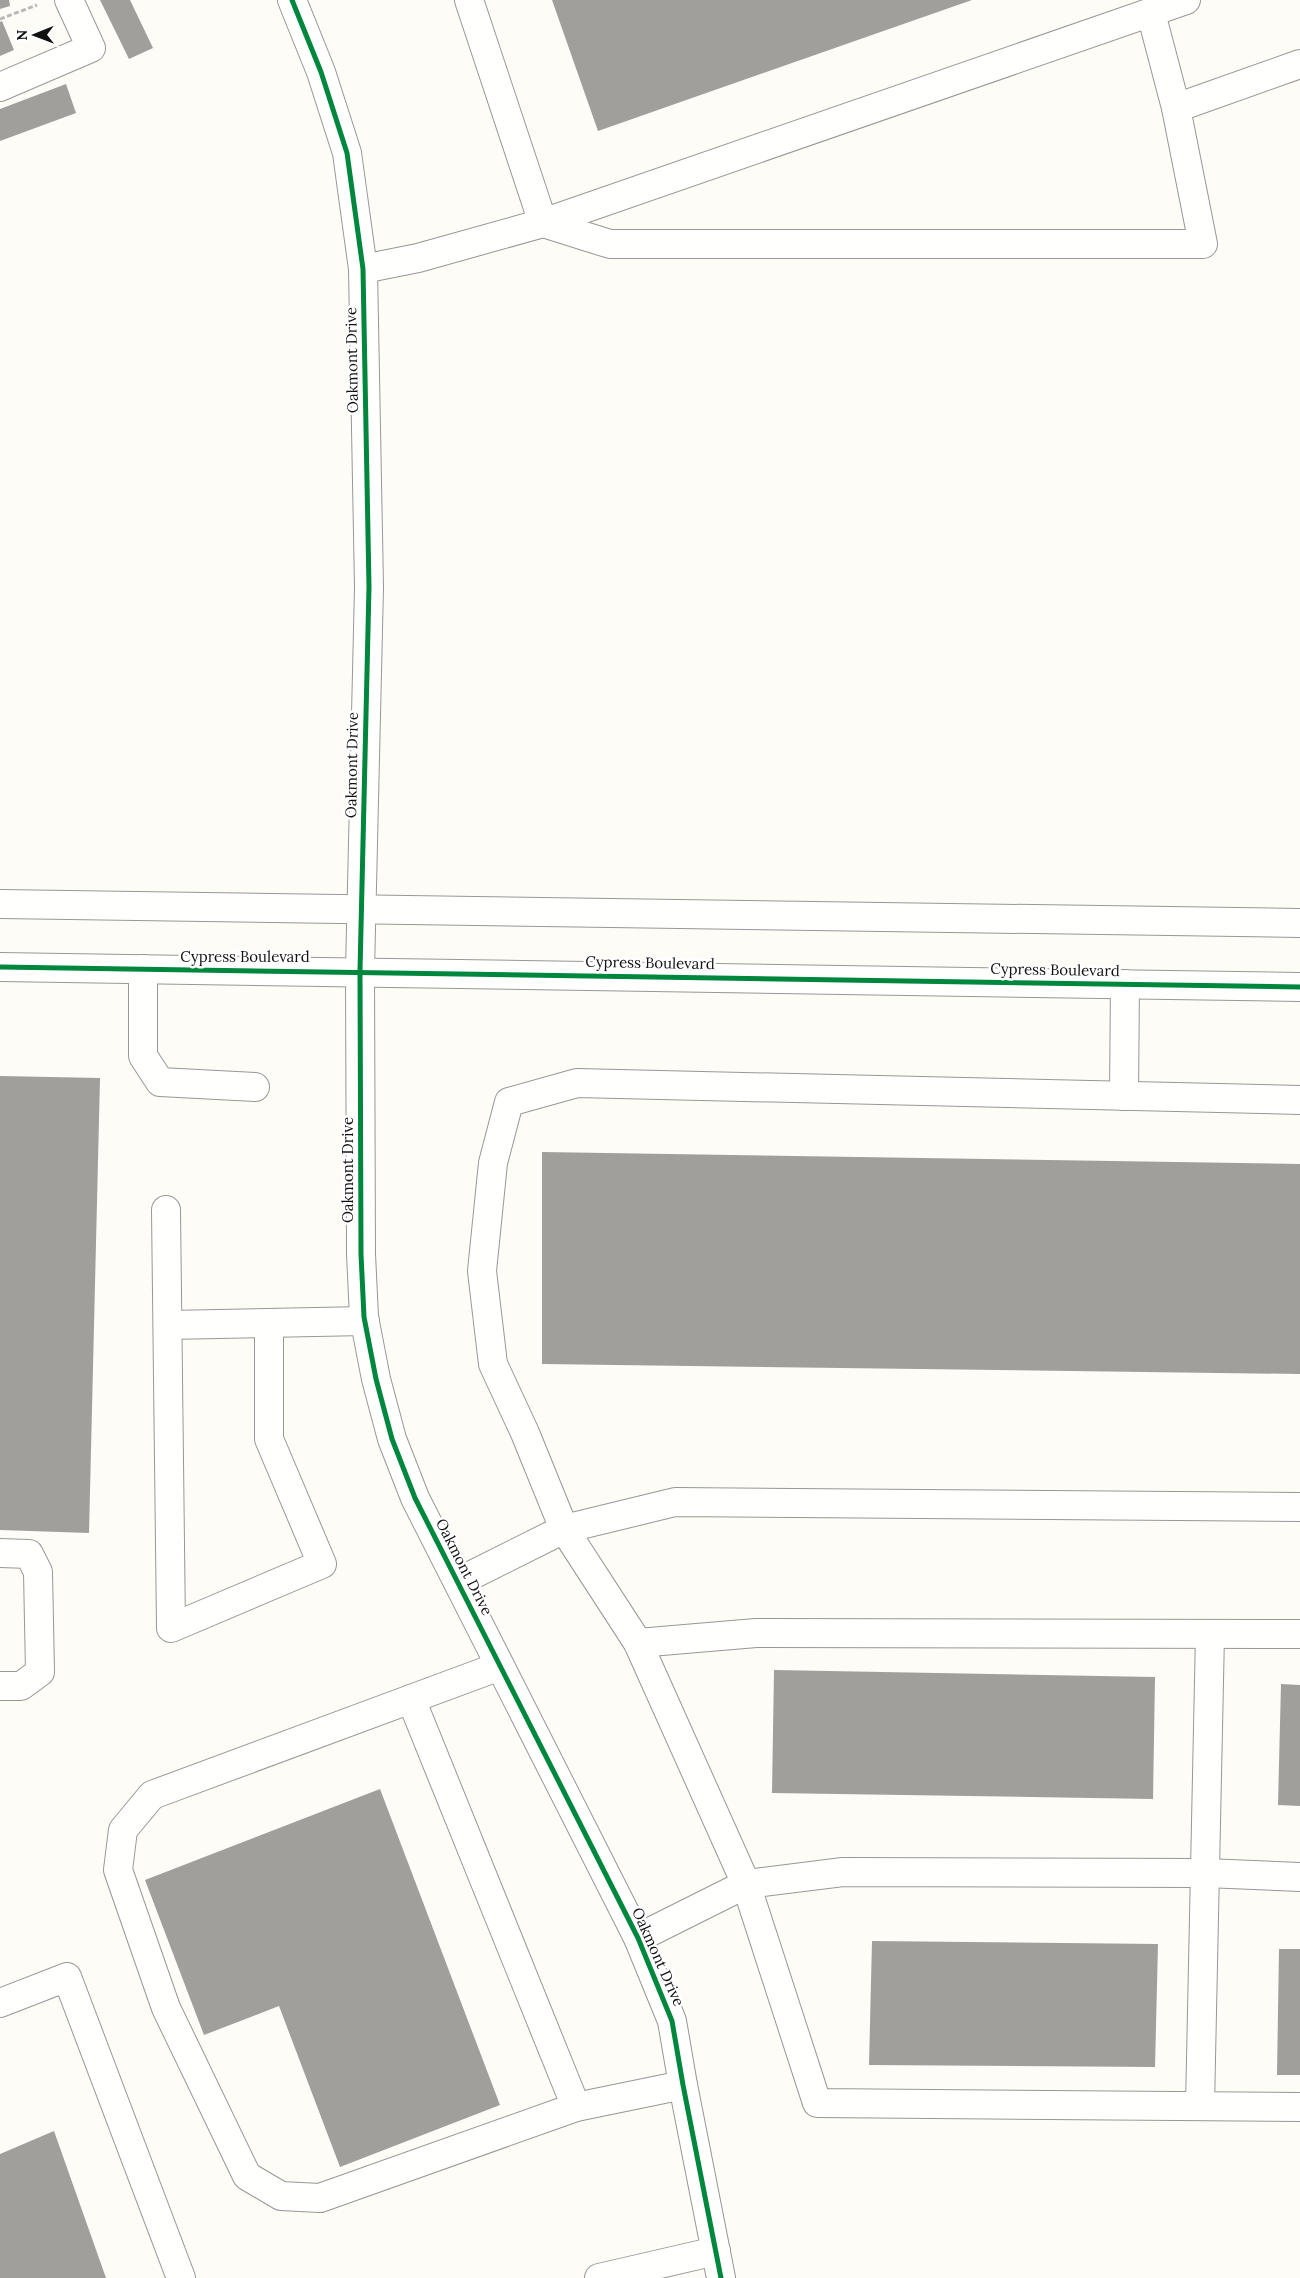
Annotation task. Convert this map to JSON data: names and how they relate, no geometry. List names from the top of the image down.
{
  "streets": {
    "street": ["Oakmont Drive", "Cypress Boulevard"]
  },
  "crossings": [
    ["Oakmont Drive", "Cypress Boulevard"]
  ],
  "north": "left"
}
